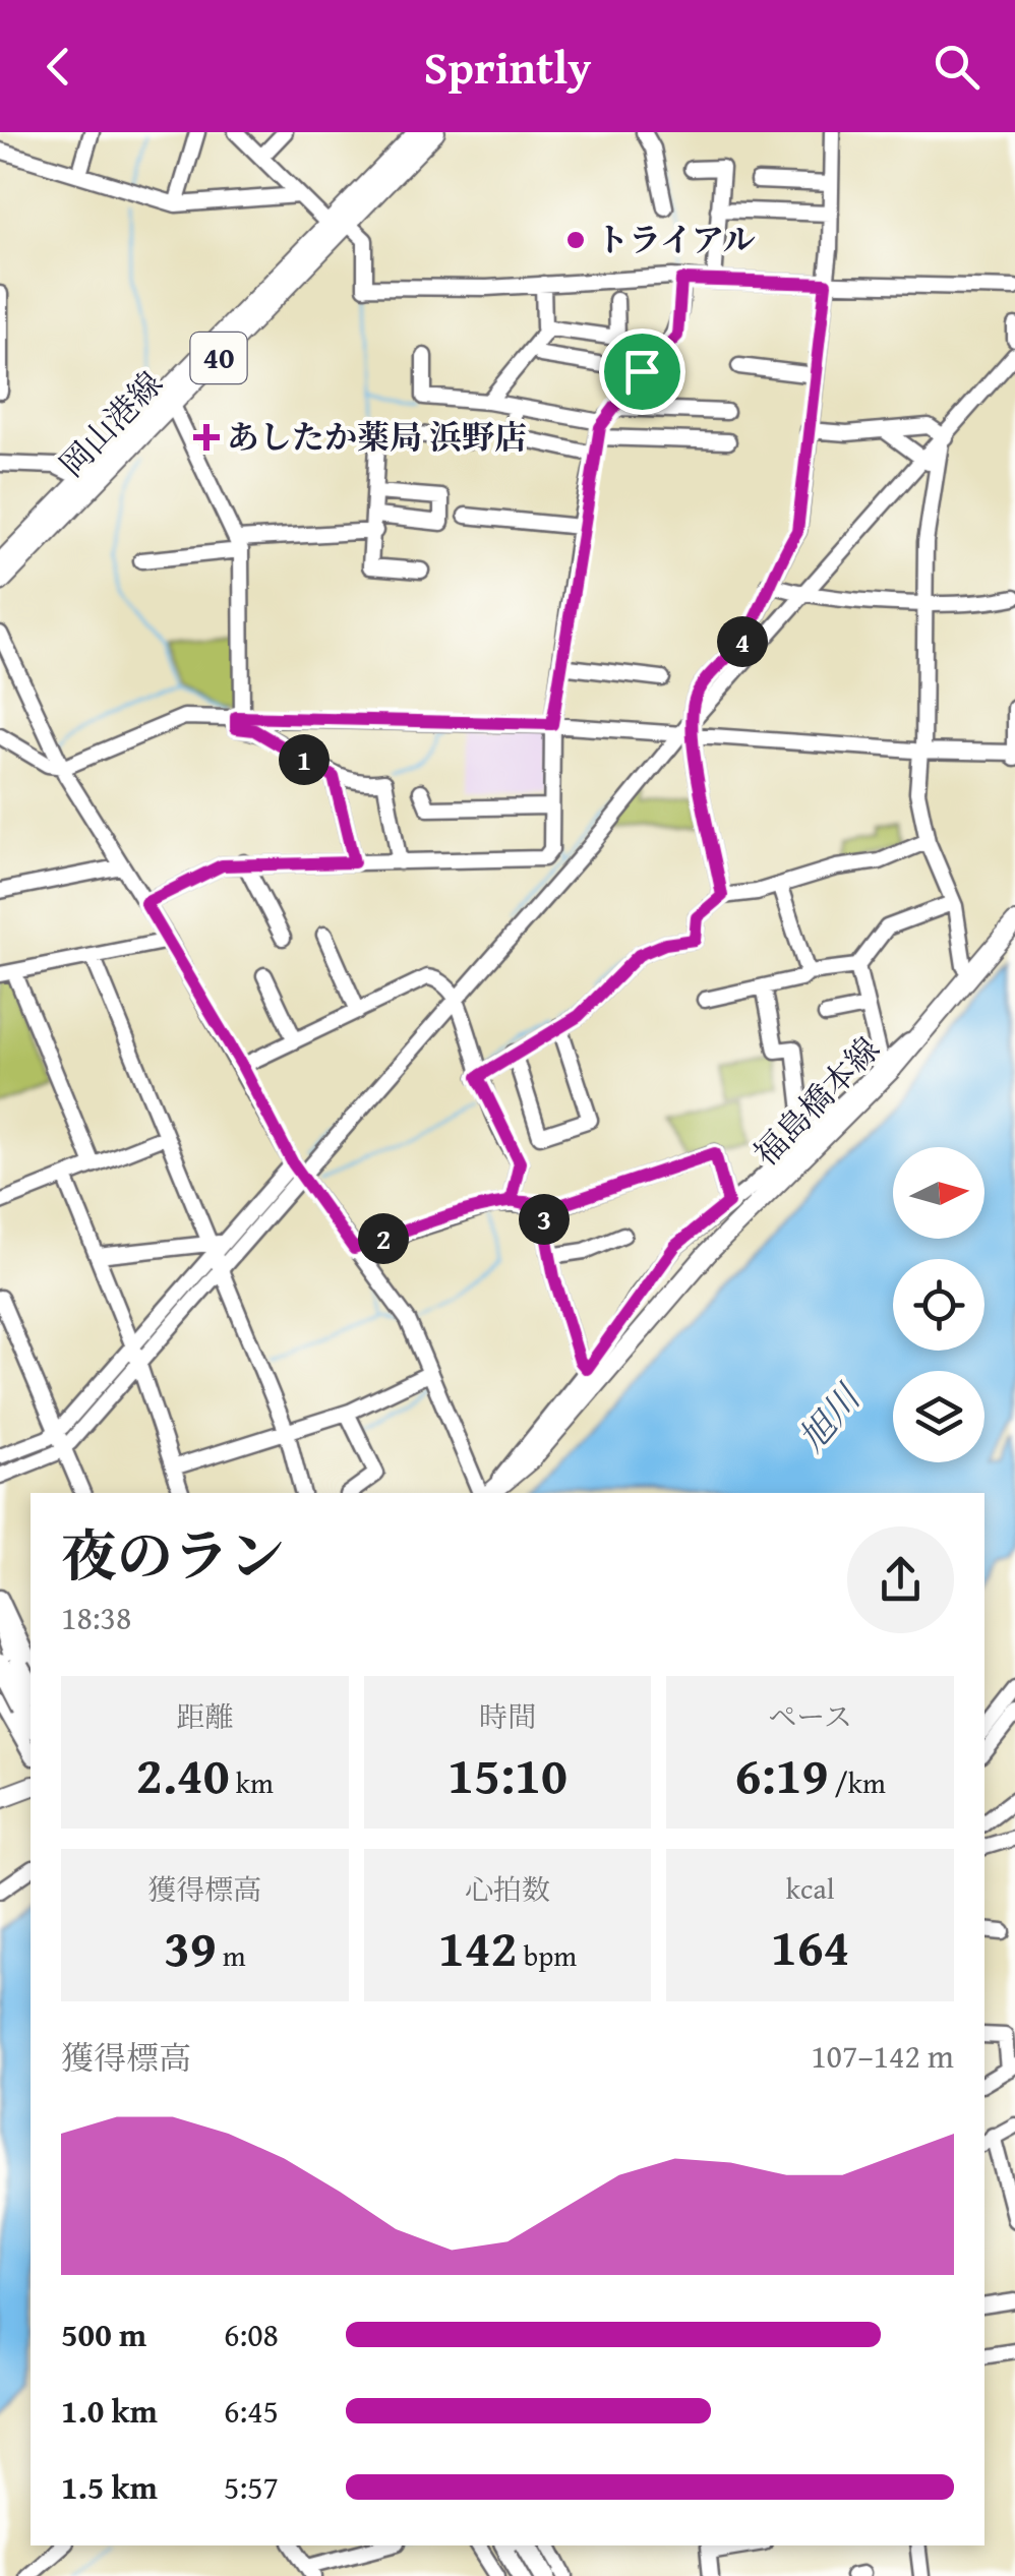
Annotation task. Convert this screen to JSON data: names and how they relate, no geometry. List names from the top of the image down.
{
  "streets": {
    "main road": ["40", "岡山港線", "福島橋本線"]
  },
  "water": ["旭川"],
  "places": {
    "other": ["トライアル"],
    "health": ["あしたか薬局 浜野店"]
  },
  "north": "right",
  "page": {
    "header": "Sprintly",
    "pins": [
      "4",
      "1",
      "3",
      "2"
    ],
    "heading": ["夜のラン", "18:38"],
    "stats": [
      ["距離", "2.40 km"],
      ["時間", "15:10"],
      ["ペース", "6:19 /km"],
      ["獲得標高", "39 m"],
      ["心拍数", "142 bpm"],
      ["kcal", "164"]
    ],
    "chart": ["獲得標高", "107–142 m"],
    "list": [
      {
        "name": "500 m",
        "note": "6:08"
      },
      {
        "name": "1.0 km",
        "note": "6:45"
      },
      {
        "name": "1.5 km",
        "note": "5:57"
      }
    ]
  }
}
